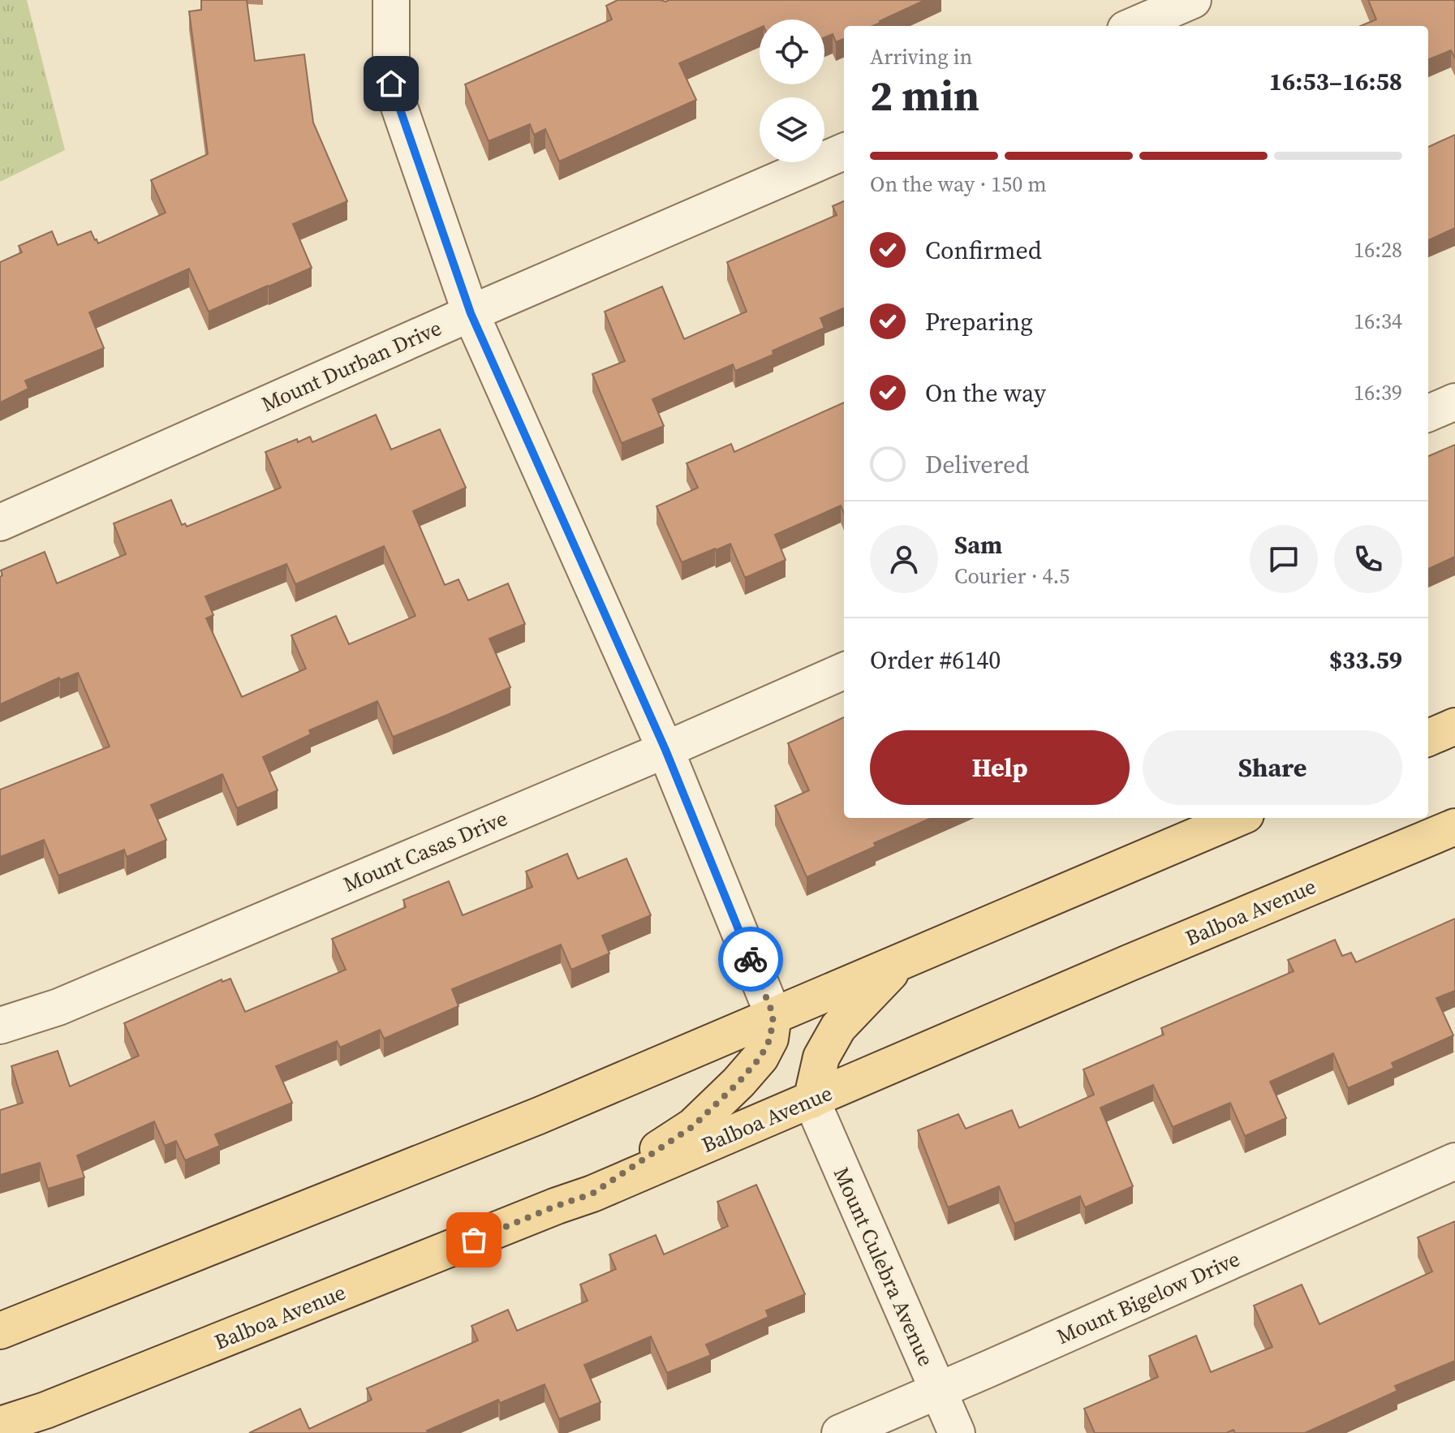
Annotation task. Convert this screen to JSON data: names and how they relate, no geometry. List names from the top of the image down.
{
  "streets": {
    "main road": ["Balboa Avenue"],
    "street": [
      "Mount Durban Drive",
      "Mount Casas Drive",
      "Mount Culebra Avenue",
      "Mount Bigelow Drive"
    ]
  },
  "crossings": [
    ["Balboa Avenue", "Mount Culebra Avenue"],
    ["Mount Culebra Avenue", "Mount Bigelow Drive"]
  ],
  "page": {
    "heading": ["2 min", "Arriving in", "16:53–16:58"],
    "panel": [
      "Sam",
      "Courier · 4.5",
      "Order #6140",
      "$33.59"
    ],
    "bar": "On the way · 150 m",
    "list": [
      ["Confirmed", "16:28"],
      ["Preparing", "16:34"],
      ["On the way", "16:39"],
      "Delivered"
    ],
    "buttons": ["Help", "Share"]
  }
}
